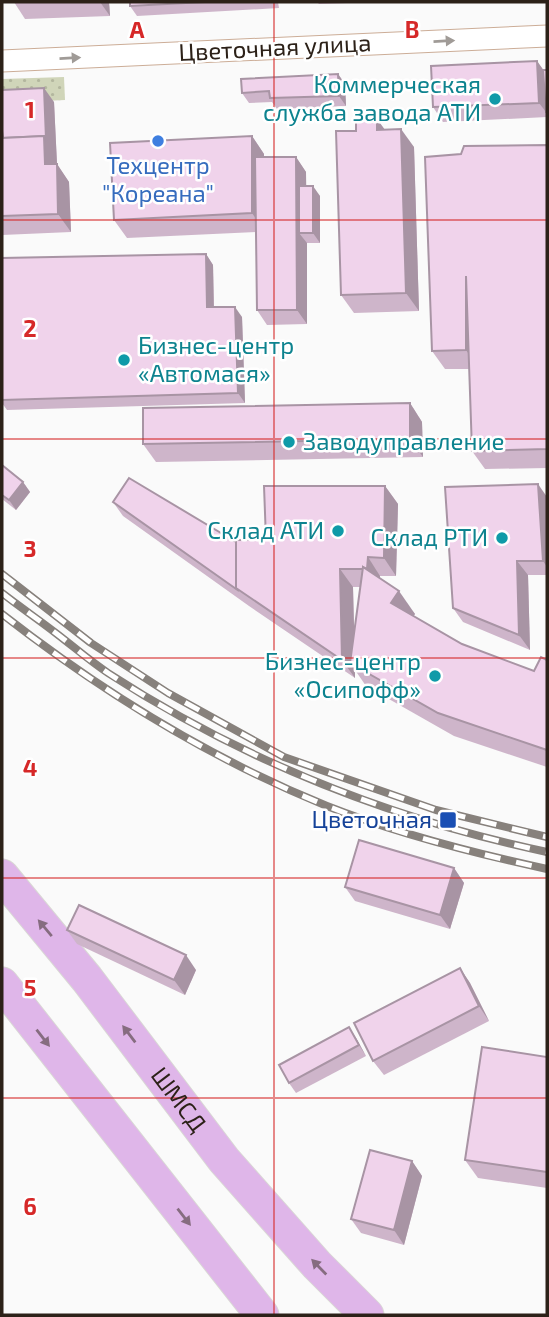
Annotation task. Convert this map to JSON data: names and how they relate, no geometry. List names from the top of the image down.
{
  "streets": {
    "main road": ["ШМСД"],
    "street": ["Цветочная улица"]
  },
  "one_way": ["Цветочная улица"],
  "places": {
    "other": [
      "Коммерческая служба завода АТИ",
      "Техцентр \"Кореана\"",
      "Бизнес-центр «Автомася»",
      "Заводуправление",
      "Склад АТИ",
      "Склад РТИ",
      "Бизнес-центр «Осипофф»"
    ],
    "transit": ["Цветочная"]
  },
  "grid": {
    "columns": ["A", "B"],
    "rows": [
      "1",
      "2",
      "3",
      "4",
      "5",
      "6"
    ]
  }
}
